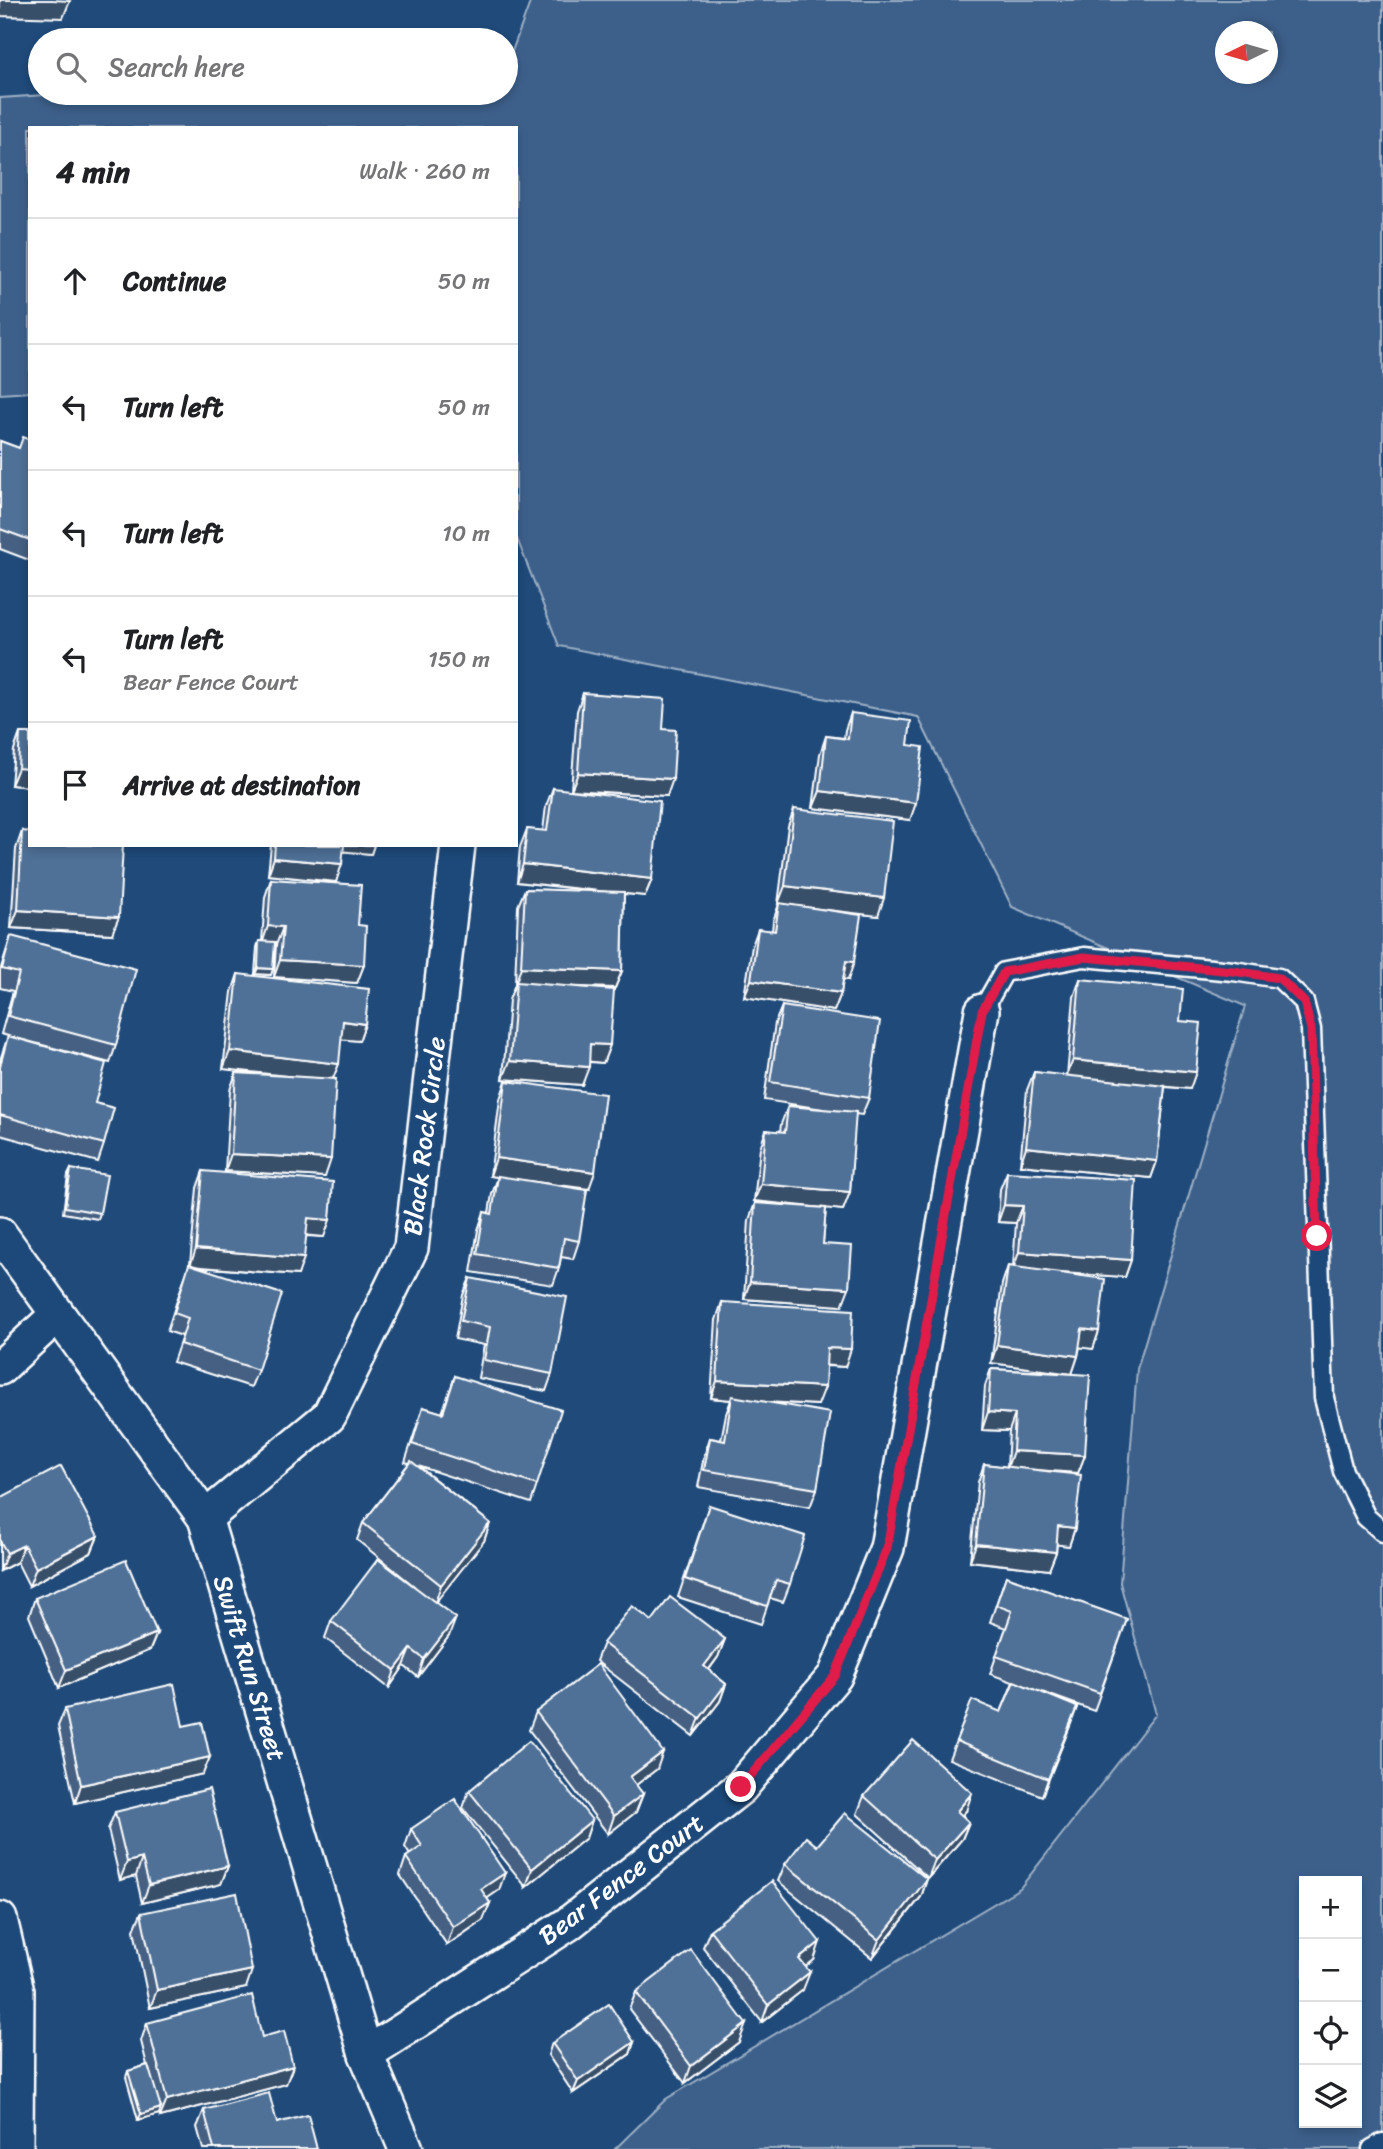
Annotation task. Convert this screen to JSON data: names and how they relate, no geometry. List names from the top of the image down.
{
  "streets": {
    "street": ["Black Rock Circle", "Swift Run Street", "Bear Fence Court"]
  },
  "crossings": [
    ["Black Rock Circle", "Swift Run Street"],
    ["Swift Run Street", "Bear Fence Court"]
  ],
  "north": "left",
  "page": {
    "search": "Search here",
    "heading": ["4 min", "Walk · 260 m"],
    "list": [
      ["Continue", "50 m"],
      ["Turn left", "50 m"],
      ["Turn left", "10 m"],
      ["Turn left", "Bear Fence Court", "150 m"],
      "Arrive at destination"
    ],
    "map_buttons": ["+", "−"]
  }
}
